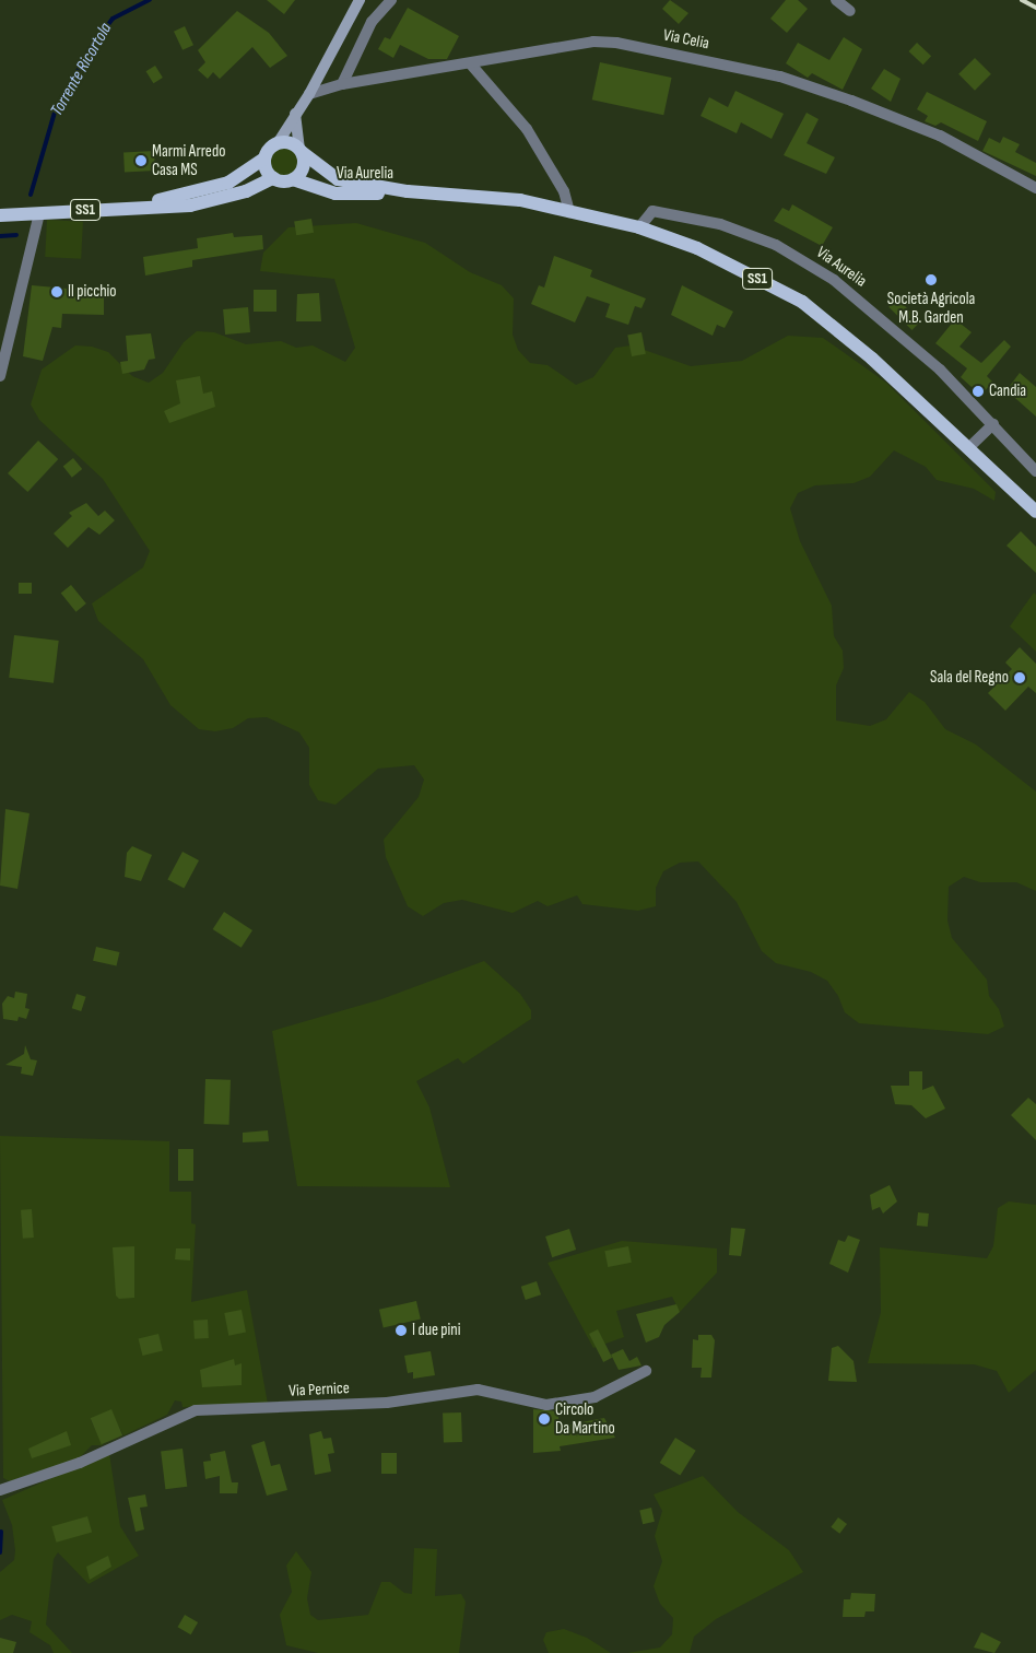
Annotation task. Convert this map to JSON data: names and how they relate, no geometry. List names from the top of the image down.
{
  "streets": {
    "main road": ["Via Aurelia", "SS1"],
    "street": ["Via Celia", "Via Pernice"]
  },
  "water": ["Torrente Ricortola"],
  "places": [
    "Marmi Arredo Casa MS",
    "Società Agricola M.B. Garden",
    "Il picchio",
    "Candia",
    "Sala del Regno",
    "I due pini",
    "Circolo Da Martino"
  ]
}
